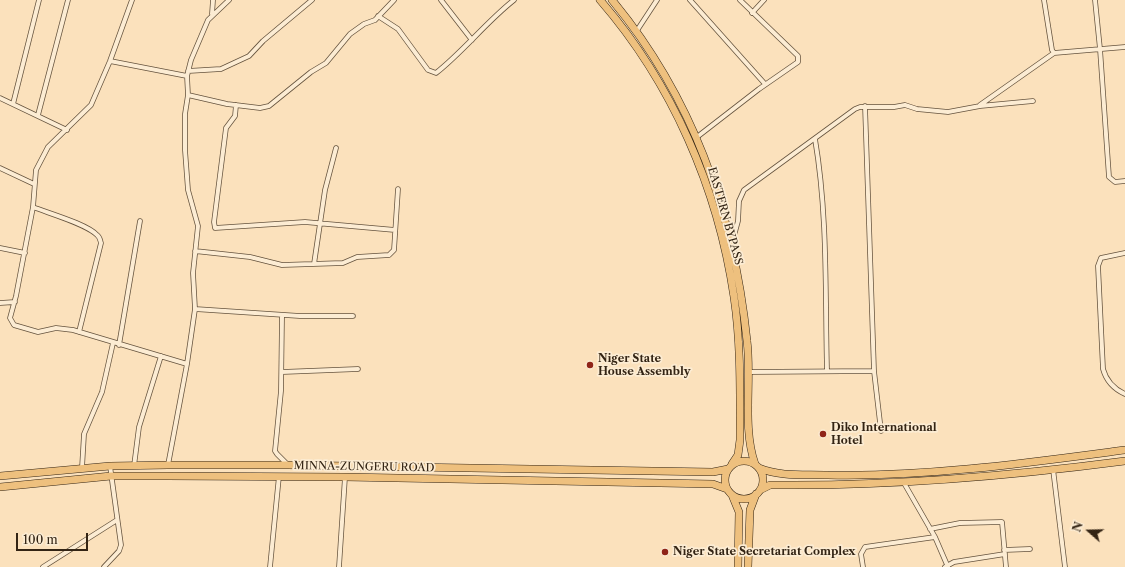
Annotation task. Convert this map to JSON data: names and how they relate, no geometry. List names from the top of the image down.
{
  "streets": {
    "main road": ["EASTERN BYPASS", "MINNA-ZUNGERU ROAD"]
  },
  "crossings": [
    ["EASTERN BYPASS", "MINNA-ZUNGERU ROAD"]
  ],
  "places": ["Niger State House Assembly", "Diko International Hotel", "Niger State Secretariat Complex"],
  "scale_bar": "100 m",
  "north": "left"
}
